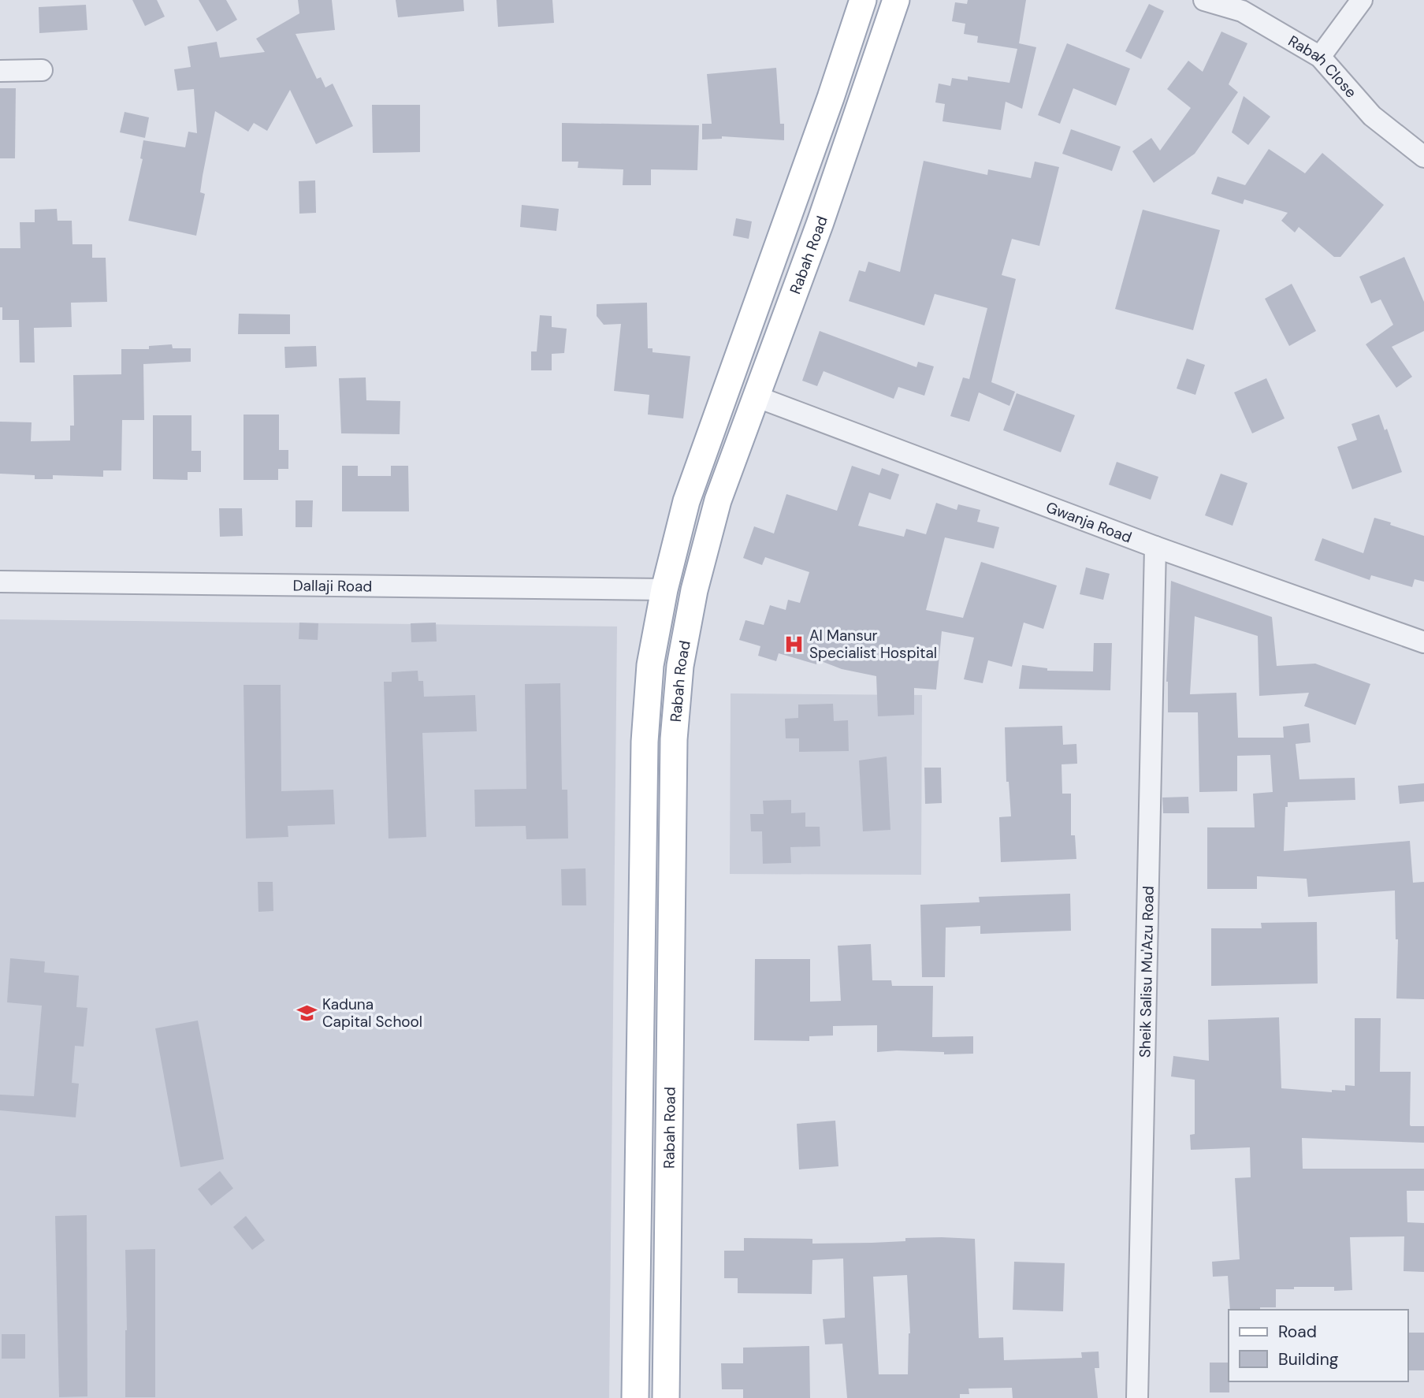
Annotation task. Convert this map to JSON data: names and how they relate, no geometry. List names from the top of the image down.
{
  "streets": {
    "main road": ["Rabah Road"],
    "street": [
      "Rabah Close",
      "Gwanja Road",
      "Dallaji Road",
      "Sheik Salisu Mu'Azu Road"
    ]
  },
  "crossings": [
    ["Rabah Road", "Gwanja Road"],
    ["Rabah Road", "Dallaji Road"],
    ["Gwanja Road", "Sheik Salisu Mu'Azu Road"]
  ],
  "places": {
    "hospital": ["Al Mansur Specialist Hospital"],
    "school or university": ["Kaduna Capital School"]
  },
  "legend": ["Road", "Building"]
}
